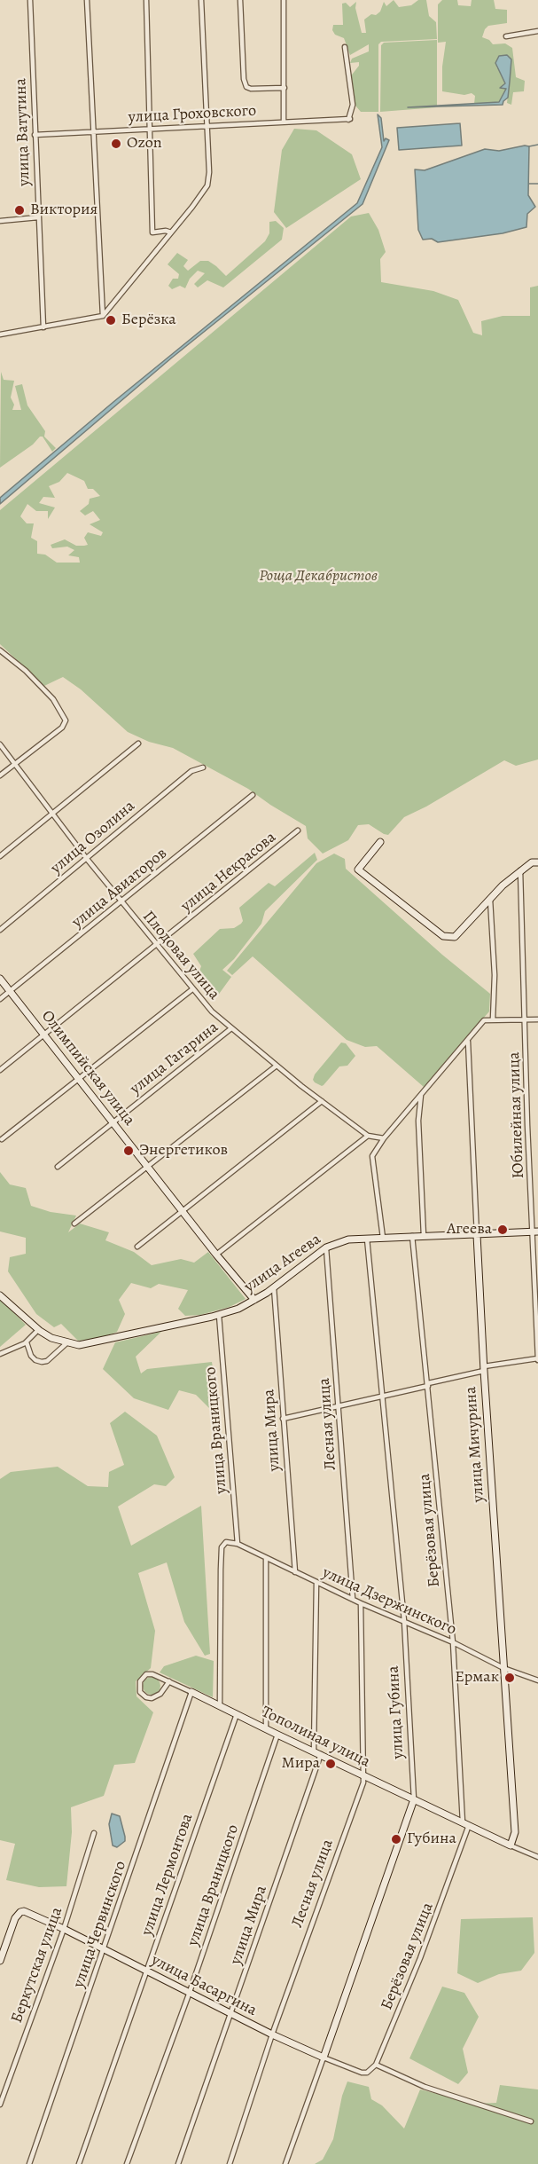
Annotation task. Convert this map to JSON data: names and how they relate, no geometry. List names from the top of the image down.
{
  "streets": {
    "street": [
      "улица Гроховского",
      "улица Ватутина",
      "улица Озолина",
      "улица Некрасова",
      "улица Авиаторов",
      "Плодовая улица",
      "улица Гагарина",
      "Олимпийская улица",
      "Юбилейная улица",
      "улица Агеева",
      "Лесная улица",
      "улица Враницкого",
      "улица Мира",
      "улица Мичурина",
      "Берёзовая улица",
      "улица Дзержинского",
      "улица Губина",
      "Тополиная улица",
      "улица Лермонтова",
      "улица Червинского",
      "Беркутская улица",
      "улица Басаргина"
    ]
  },
  "crossings": [
    ["улица Гроховского", "улица Ватутина"],
    ["улица Озолина", "Плодовая улица"],
    ["улица Некрасова", "Плодовая улица"],
    ["улица Некрасова", "Олимпийская улица"],
    ["улица Авиаторов", "Плодовая улица"],
    ["улица Авиаторов", "Олимпийская улица"],
    ["Плодовая улица", "улица Гагарина"],
    ["улица Гагарина", "Олимпийская улица"],
    ["Олимпийская улица", "улица Агеева"],
    ["Юбилейная улица", "улица Агеева"],
    ["улица Агеева", "Лесная улица"],
    ["улица Агеева", "улица Враницкого"],
    ["улица Агеева", "улица Мира"],
    ["улица Агеева", "улица Мичурина"],
    ["улица Агеева", "Берёзовая улица"],
    ["улица Агеева", "улица Губина"],
    ["Лесная улица", "улица Дзержинского"],
    ["Лесная улица", "Тополиная улица"],
    ["Лесная улица", "улица Басаргина"],
    ["улица Враницкого", "улица Дзержинского"],
    ["улица Враницкого", "Тополиная улица"],
    ["улица Враницкого", "улица Басаргина"],
    ["улица Мира", "улица Дзержинского"],
    ["улица Мира", "Тополиная улица"],
    ["улица Мира", "улица Басаргина"],
    ["улица Мичурина", "улица Дзержинского"],
    ["улица Мичурина", "Тополиная улица"],
    ["Берёзовая улица", "улица Дзержинского"],
    ["Берёзовая улица", "Тополиная улица"],
    ["Берёзовая улица", "улица Басаргина"],
    ["улица Дзержинского", "улица Губина"],
    ["улица Дзержинского", "Тополиная улица"],
    ["улица Губина", "Тополиная улица"],
    ["улица Губина", "улица Басаргина"],
    ["Тополиная улица", "улица Лермонтова"],
    ["Тополиная улица", "улица Червинского"],
    ["улица Лермонтова", "улица Басаргина"],
    ["улица Червинского", "улица Басаргина"],
    ["Беркутская улица", "улица Басаргина"]
  ],
  "parks": ["Роща Декабристов"],
  "places": [
    "Ozon",
    "Виктория",
    "Берёзка",
    "Энергетиков",
    "Агеева",
    "Ермак",
    "Мира",
    "Губина"
  ]
}
